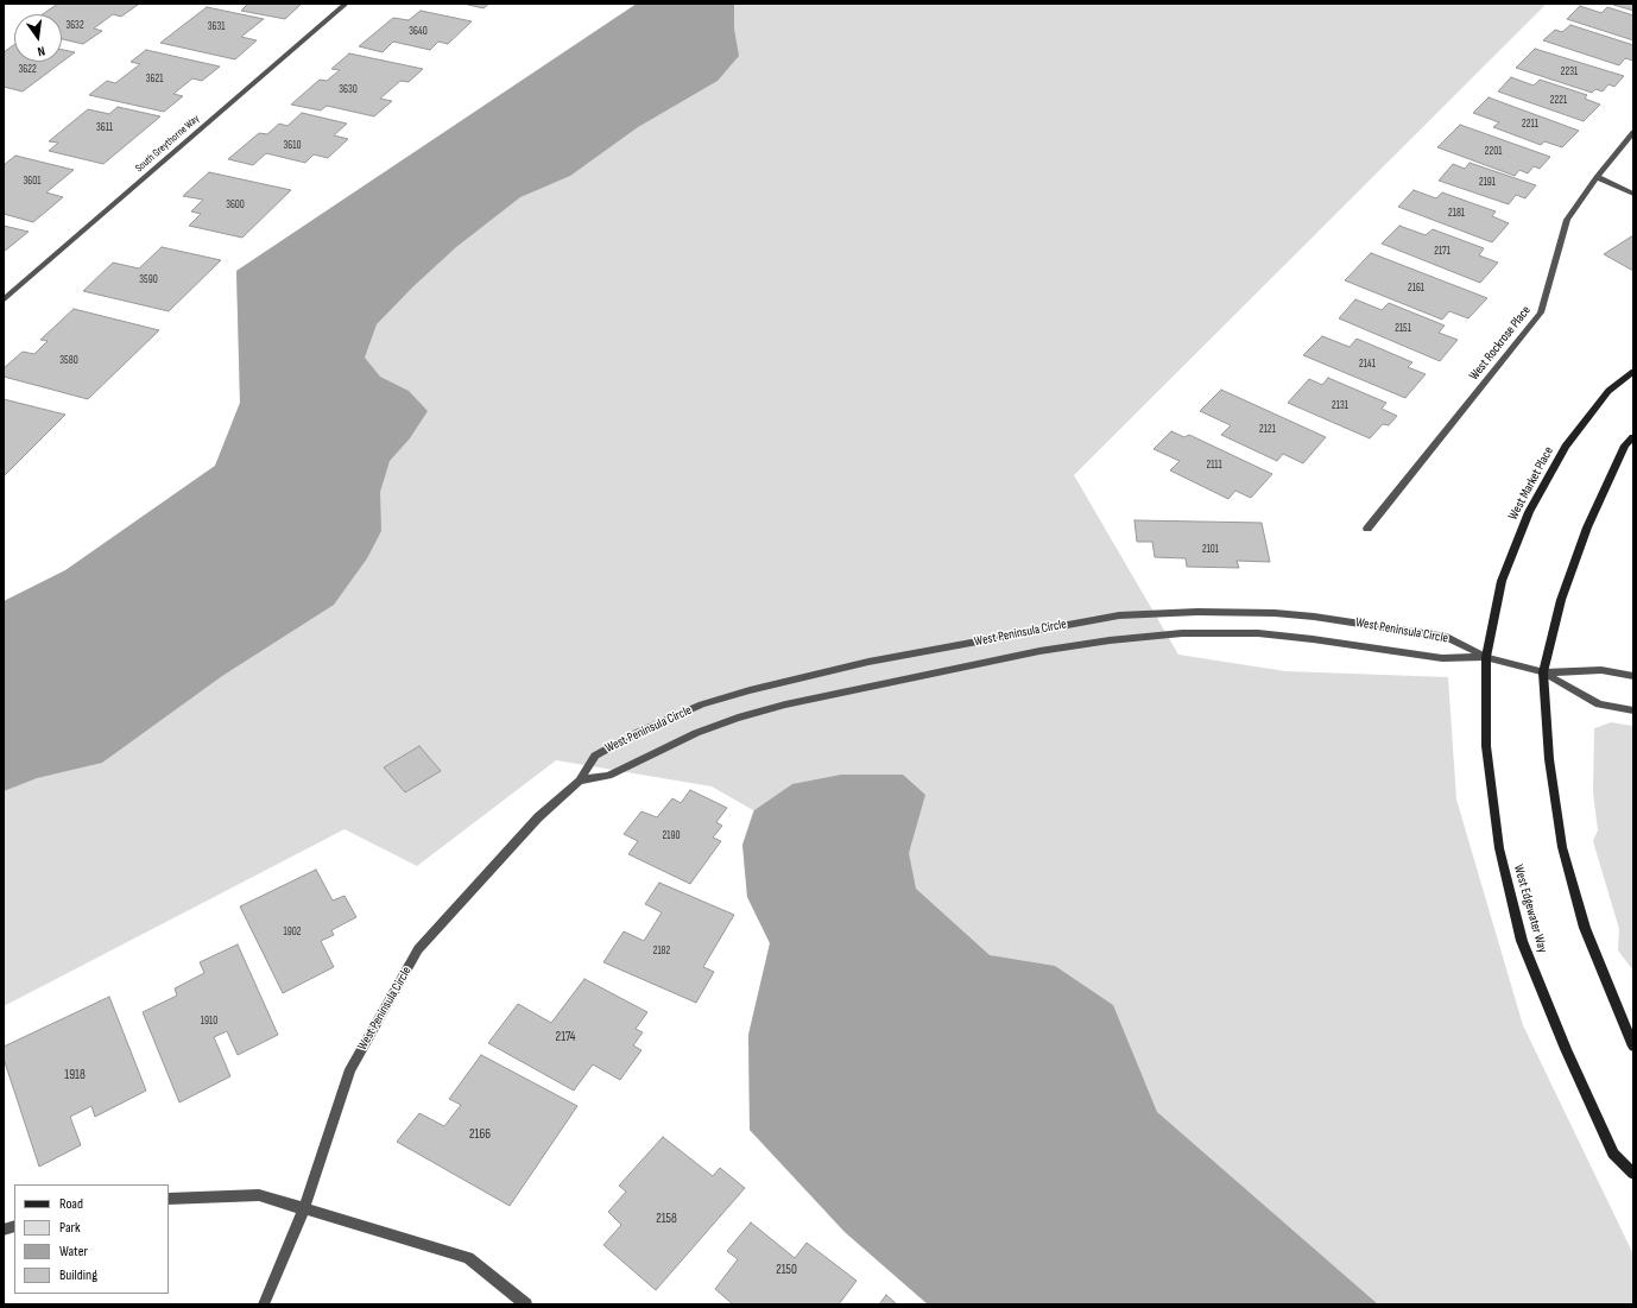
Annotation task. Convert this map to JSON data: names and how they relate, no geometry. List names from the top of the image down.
{
  "streets": {
    "street": [
      "South Greythorne Way",
      "West Rockrose Place",
      "West Market Place",
      "West Peninsula Circle",
      "West Edgewater Way"
    ]
  },
  "crossings": [
    ["West Market Place", "West Peninsula Circle"],
    ["West Market Place", "West Edgewater Way"],
    ["West Peninsula Circle", "West Edgewater Way"]
  ],
  "house_numbers": [
    "3632",
    "3631",
    "3640",
    "3622",
    "2231",
    "3621",
    "3630",
    "2221",
    "2211",
    "3611",
    "3610",
    "2201",
    "3601",
    "2191",
    "3600",
    "2181",
    "2171",
    "3590",
    "2161",
    "2151",
    "3580",
    "2141",
    "2131",
    "2121",
    "2111",
    "2101",
    "2190",
    "1902",
    "2182",
    "1910",
    "2174",
    "1918",
    "2166",
    "2158",
    "2150"
  ],
  "legend": [
    "Road",
    "Park",
    "Water",
    "Building"
  ],
  "north": "bottom"
}
